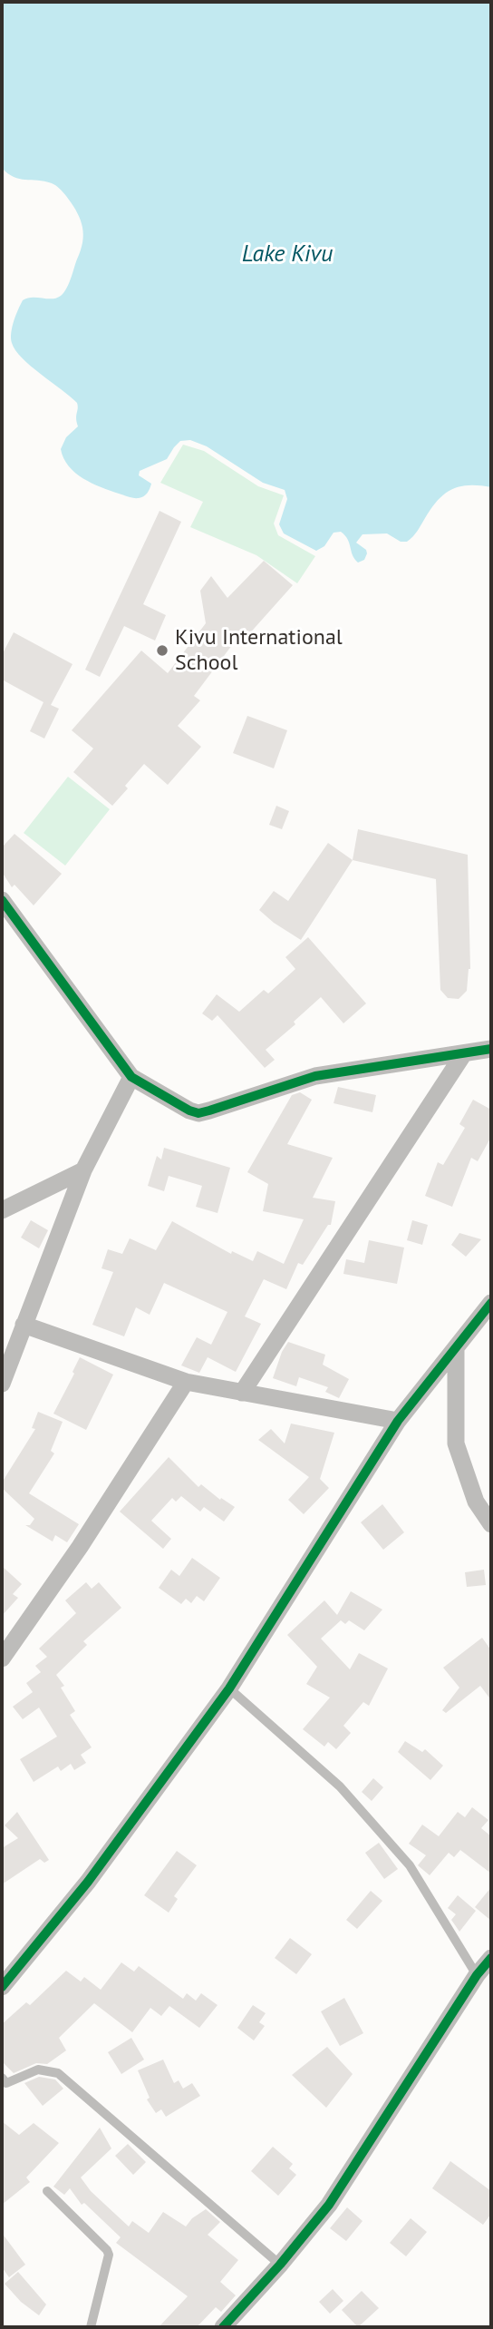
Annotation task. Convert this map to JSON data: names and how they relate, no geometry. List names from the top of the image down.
{
  "water": ["Lake Kivu"],
  "places": ["Kivu International School"]
}
